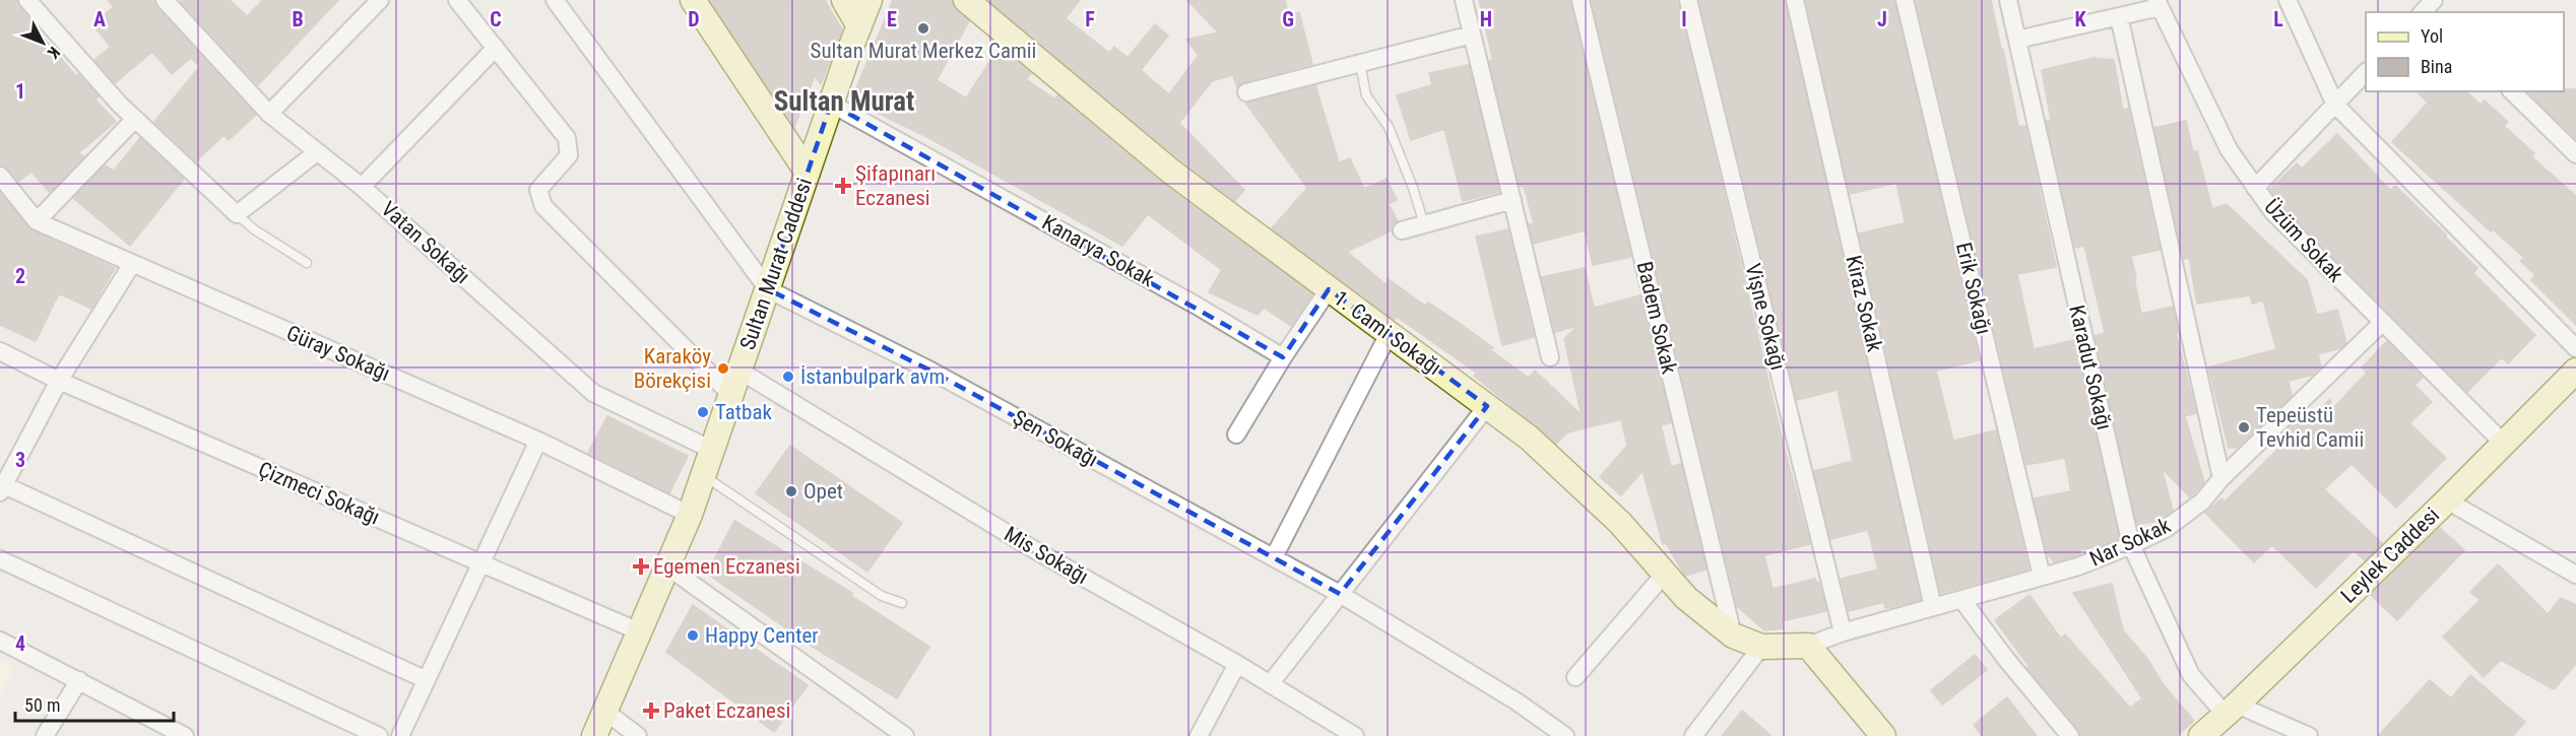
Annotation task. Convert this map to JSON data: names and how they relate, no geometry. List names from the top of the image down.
{
  "streets": {
    "street": [
      "Üzüm Sokak",
      "Vatan Sokağı",
      "Kanarya Sokak",
      "Sultan Murat Caddesi",
      "Erik Sokağı",
      "Kiraz Sokak",
      "Vişne Sokağı",
      "Badem Sokak",
      "1. Cami Sokağı",
      "Güray Sokağı",
      "Karadut Sokağı",
      "Şen Sokağı",
      "Çizmeci Sokağı",
      "Nar Sokak",
      "Mis Sokağı",
      "Leylek Caddesi"
    ]
  },
  "crossings": [
    ["Üzüm Sokak", "Nar Sokak"],
    ["Üzüm Sokak", "Leylek Caddesi"],
    ["Vatan Sokağı", "Sultan Murat Caddesi"],
    ["Kanarya Sokak", "Sultan Murat Caddesi"],
    ["Sultan Murat Caddesi", "Güray Sokağı"],
    ["Sultan Murat Caddesi", "Şen Sokağı"],
    ["Sultan Murat Caddesi", "Çizmeci Sokağı"],
    ["Sultan Murat Caddesi", "Mis Sokağı"],
    ["Erik Sokağı", "Nar Sokak"],
    ["Kiraz Sokak", "Nar Sokak"],
    ["Vişne Sokağı", "Nar Sokak"],
    ["Badem Sokak", "1. Cami Sokağı"],
    ["1. Cami Sokağı", "Nar Sokak"],
    ["Karadut Sokağı", "Nar Sokak"],
    ["Karadut Sokağı", "Leylek Caddesi"]
  ],
  "districts": ["Sultan Murat"],
  "places": {
    "other": [
      "Sultan Murat Merkez Camii",
      "Karaköy Börekçisi",
      "İstanbulpark avm",
      "Tatbak",
      "Tepeüstü Tevhid Camii",
      "Opet",
      "Happy Center"
    ],
    "health": ["Şifapınarı Eczanesi", "Egemen Eczanesi", "Paket Eczanesi"]
  },
  "legend": ["Yol", "Bina"],
  "scale_bar": "50 m",
  "north": "bottom right",
  "grid": {
    "columns": [
      "A",
      "B",
      "C",
      "D",
      "E",
      "F",
      "G",
      "H",
      "I",
      "J",
      "K",
      "L"
    ],
    "rows": [
      "1",
      "2",
      "3",
      "4"
    ]
  }
}
